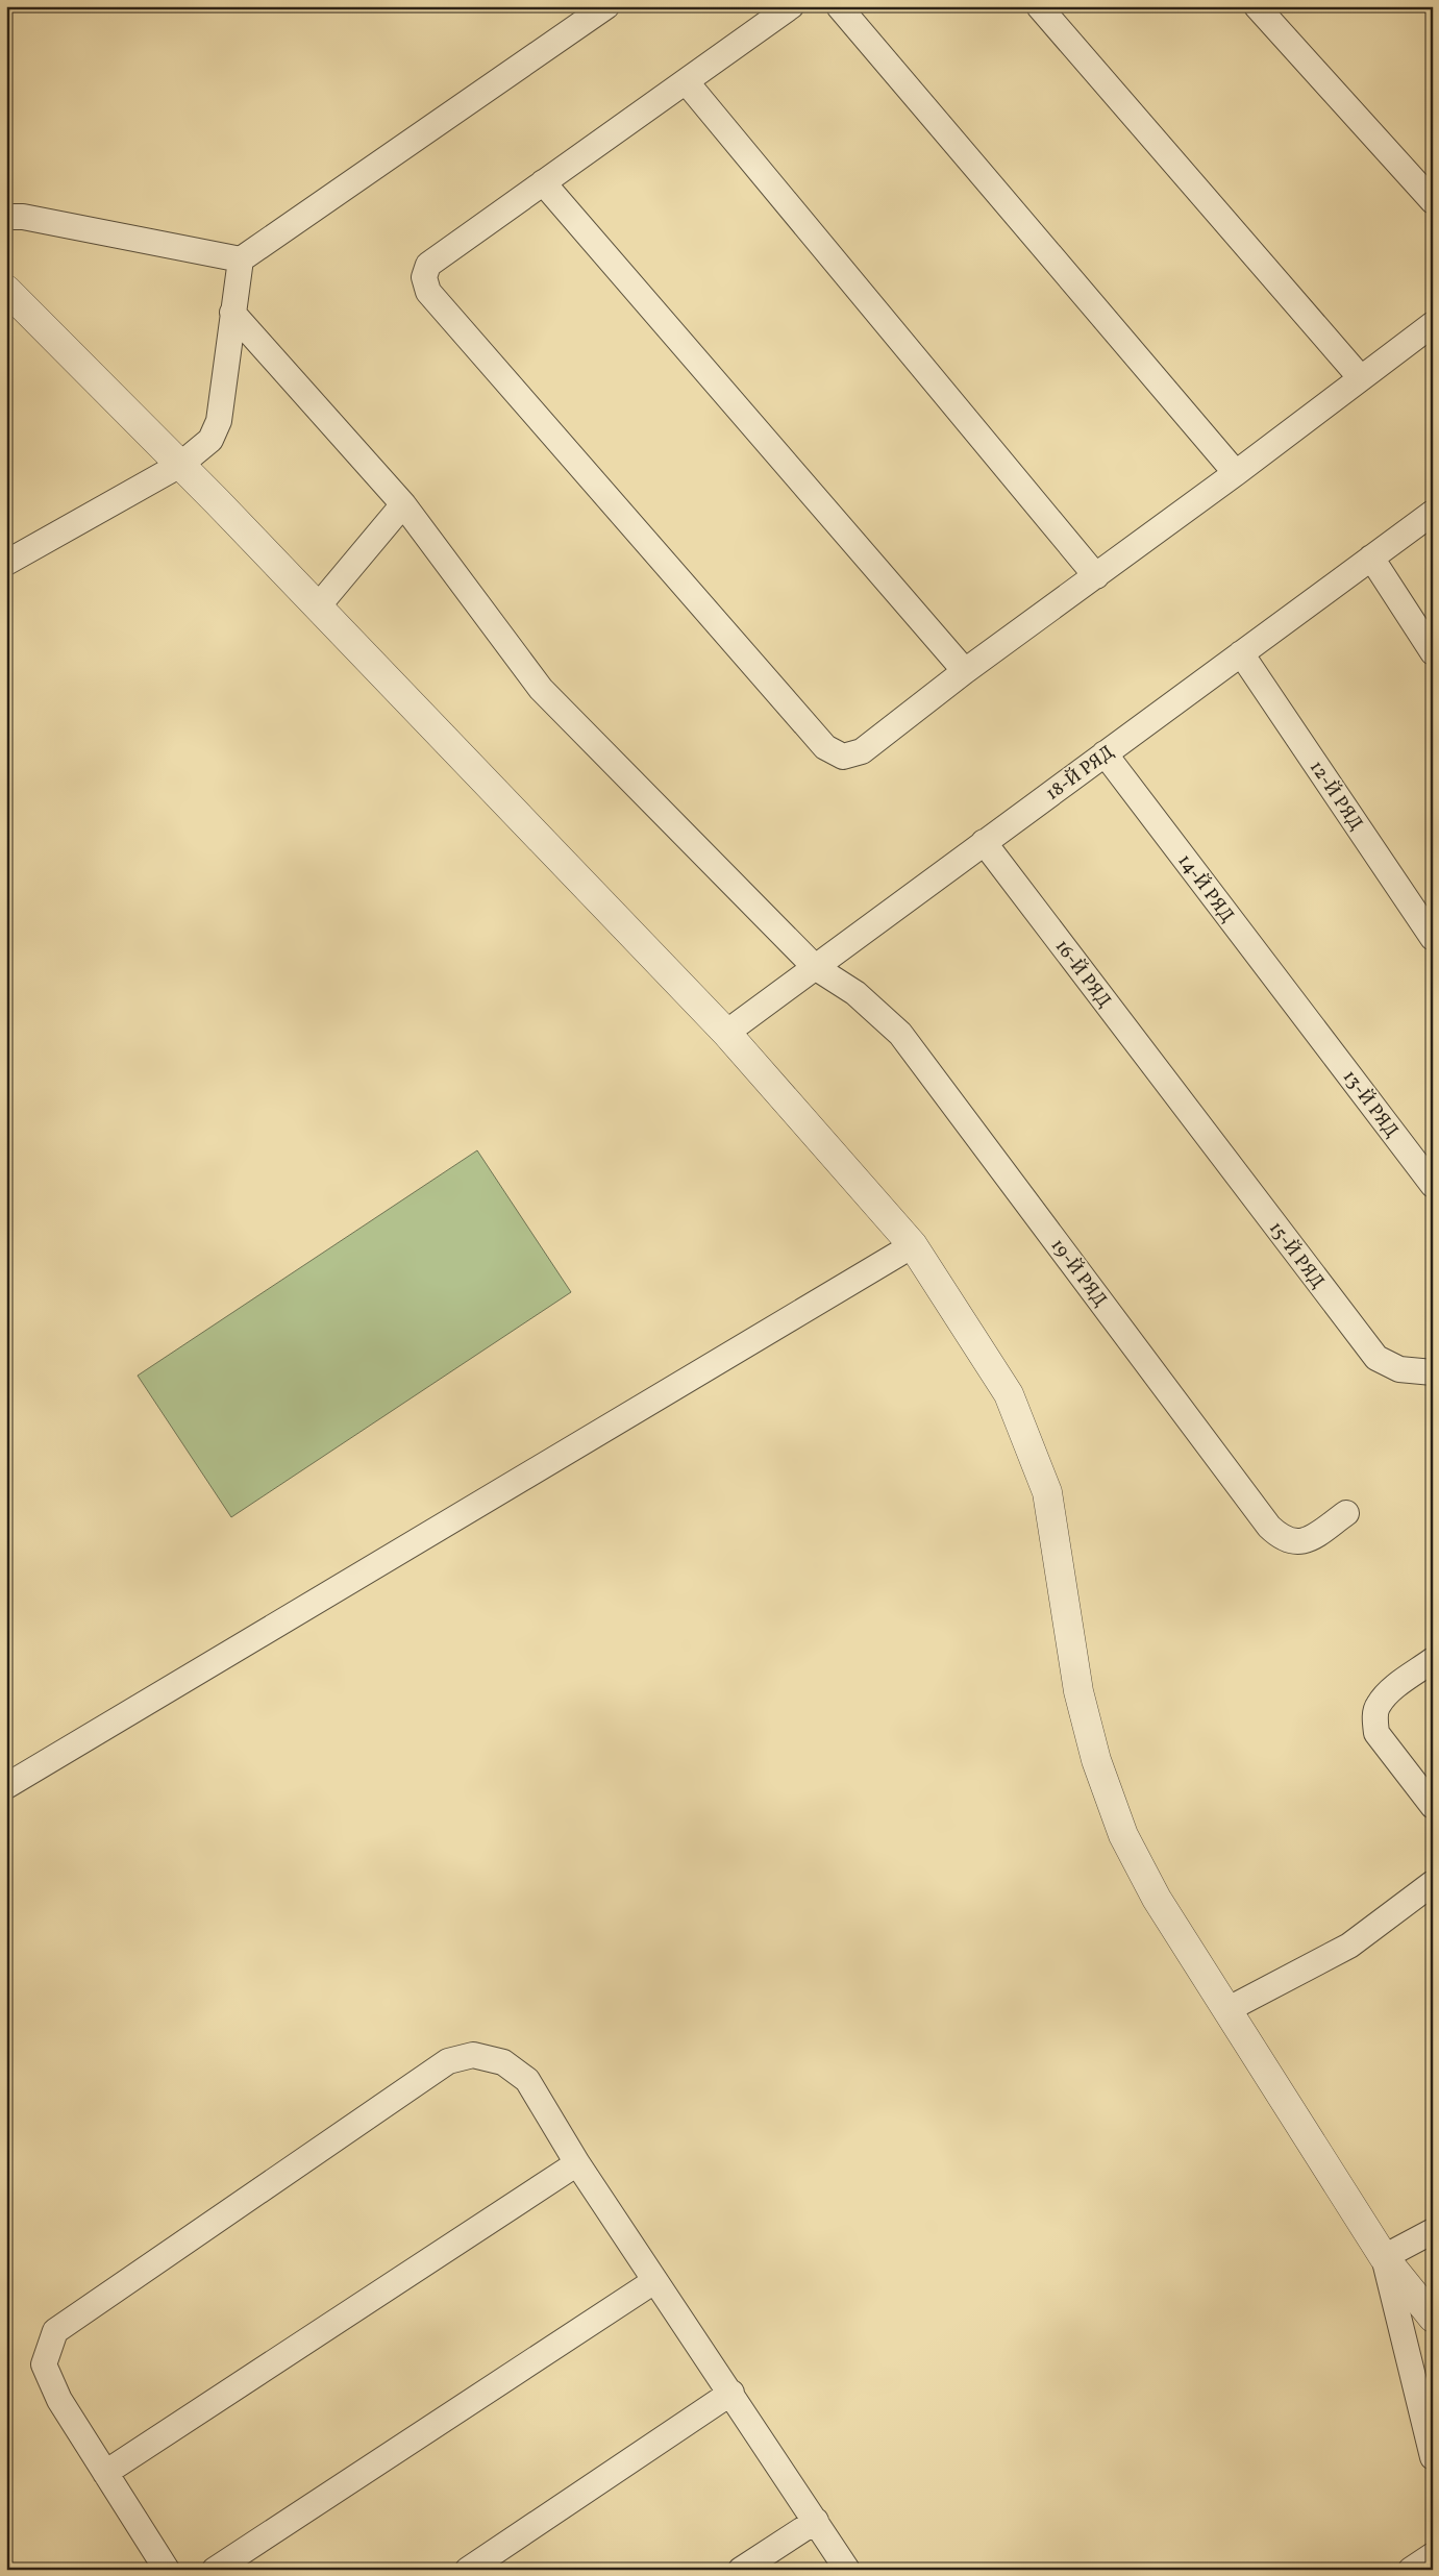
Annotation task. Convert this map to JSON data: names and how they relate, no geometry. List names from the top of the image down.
{
  "streets": {
    "lane": [
      "18-Й РЯД",
      "12-Й РЯД",
      "14-Й РЯД",
      "16-Й РЯД",
      "13-Й РЯД",
      "15-Й РЯД",
      "19-Й РЯД"
    ]
  },
  "crossings": [
    ["18-Й РЯД", "12-Й РЯД"],
    ["18-Й РЯД", "14-Й РЯД"],
    ["18-Й РЯД", "16-Й РЯД"],
    ["18-Й РЯД", "19-Й РЯД"],
    ["14-Й РЯД", "13-Й РЯД"],
    ["16-Й РЯД", "15-Й РЯД"]
  ]
}
